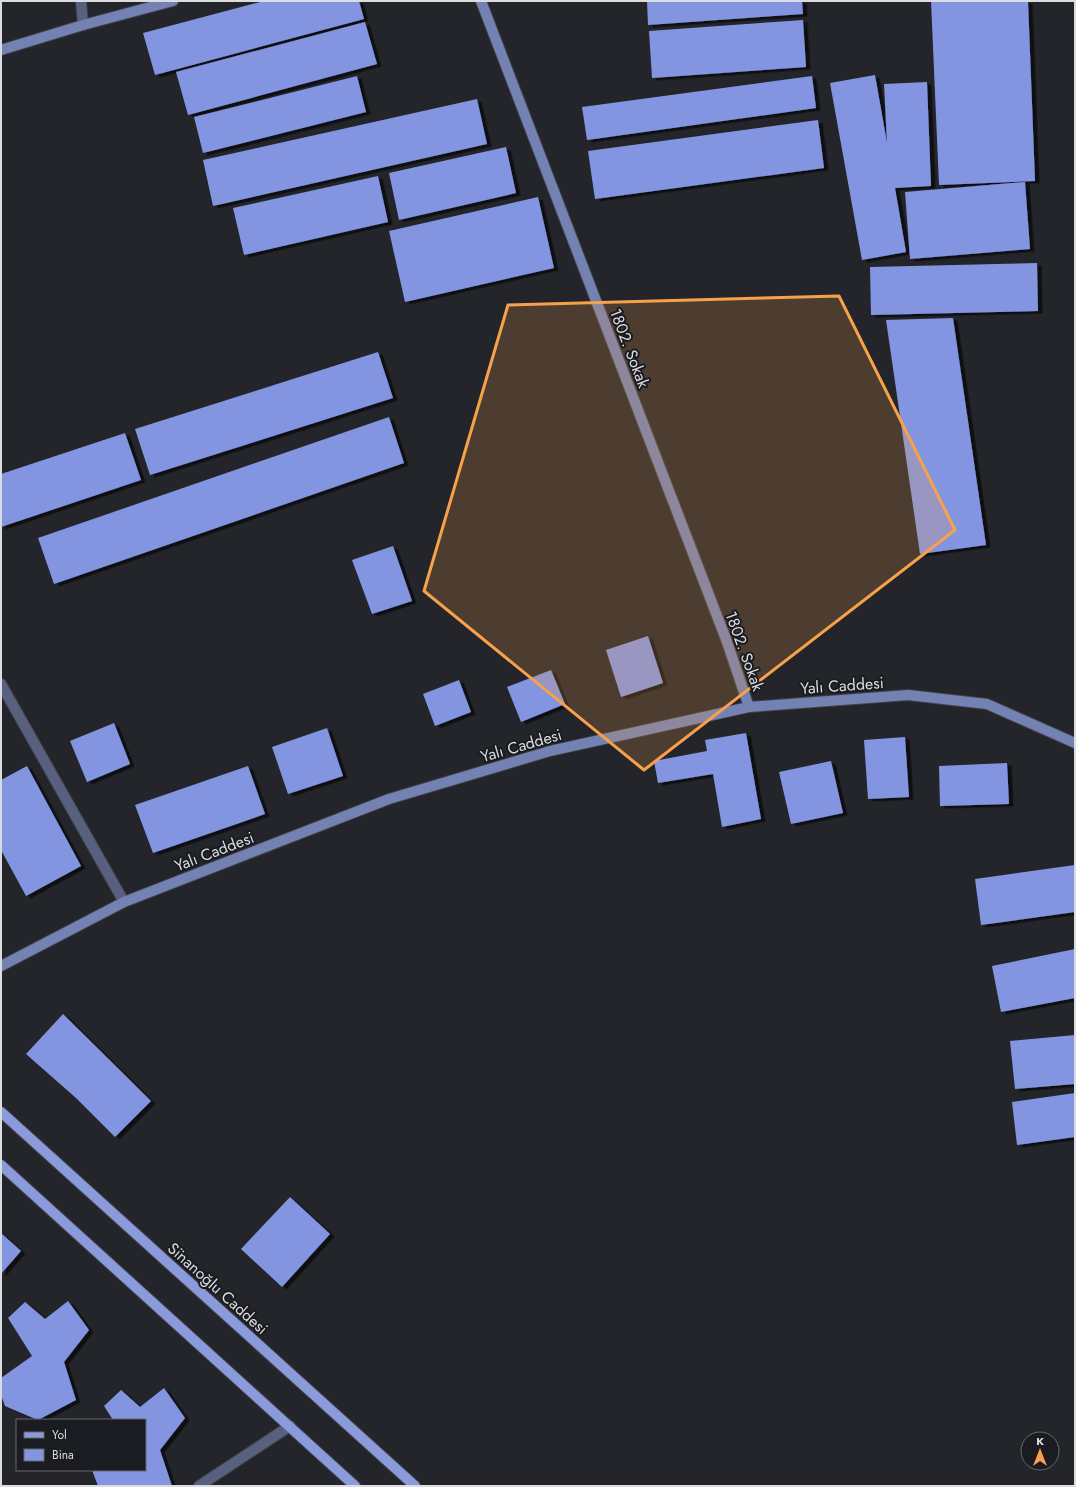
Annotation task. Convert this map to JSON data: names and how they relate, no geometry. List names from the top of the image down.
{
  "streets": {
    "main road": ["Si̇nanoğlu Caddesi"],
    "street": ["1802. Sokak", "Yalı Caddesi"]
  },
  "crossings": [
    ["1802. Sokak", "Yalı Caddesi"]
  ],
  "legend": ["Yol", "Bina"],
  "north": "top"
}
